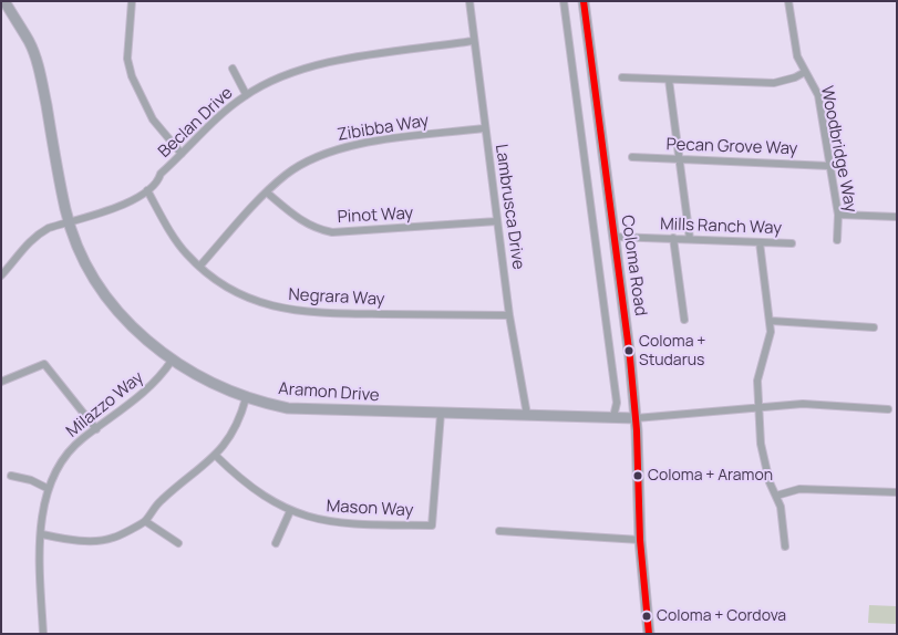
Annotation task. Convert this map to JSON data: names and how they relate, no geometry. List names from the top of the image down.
{
  "streets": {
    "street": [
      "Beclan Drive",
      "Zibibba Way",
      "Pecan Grove Way",
      "Woodbridge Way",
      "Lambrusca Drive",
      "Pinot Way",
      "Mills Ranch Way",
      "Coloma Road",
      "Negrara Way",
      "Aramon Drive",
      "Milazzo Way",
      "Mason Way"
    ]
  },
  "crossings": [
    ["Beclan Drive", "Lambrusca Drive"],
    ["Beclan Drive", "Negrara Way"],
    ["Beclan Drive", "Aramon Drive"],
    ["Zibibba Way", "Lambrusca Drive"],
    ["Zibibba Way", "Pinot Way"],
    ["Zibibba Way", "Negrara Way"],
    ["Pecan Grove Way", "Woodbridge Way"],
    ["Lambrusca Drive", "Pinot Way"],
    ["Lambrusca Drive", "Negrara Way"],
    ["Lambrusca Drive", "Aramon Drive"],
    ["Mills Ranch Way", "Coloma Road"],
    ["Coloma Road", "Aramon Drive"],
    ["Aramon Drive", "Milazzo Way"],
    ["Aramon Drive", "Mason Way"]
  ],
  "places": ["Coloma + Studarus", "Coloma + Aramon", "Coloma + Cordova"]
}
